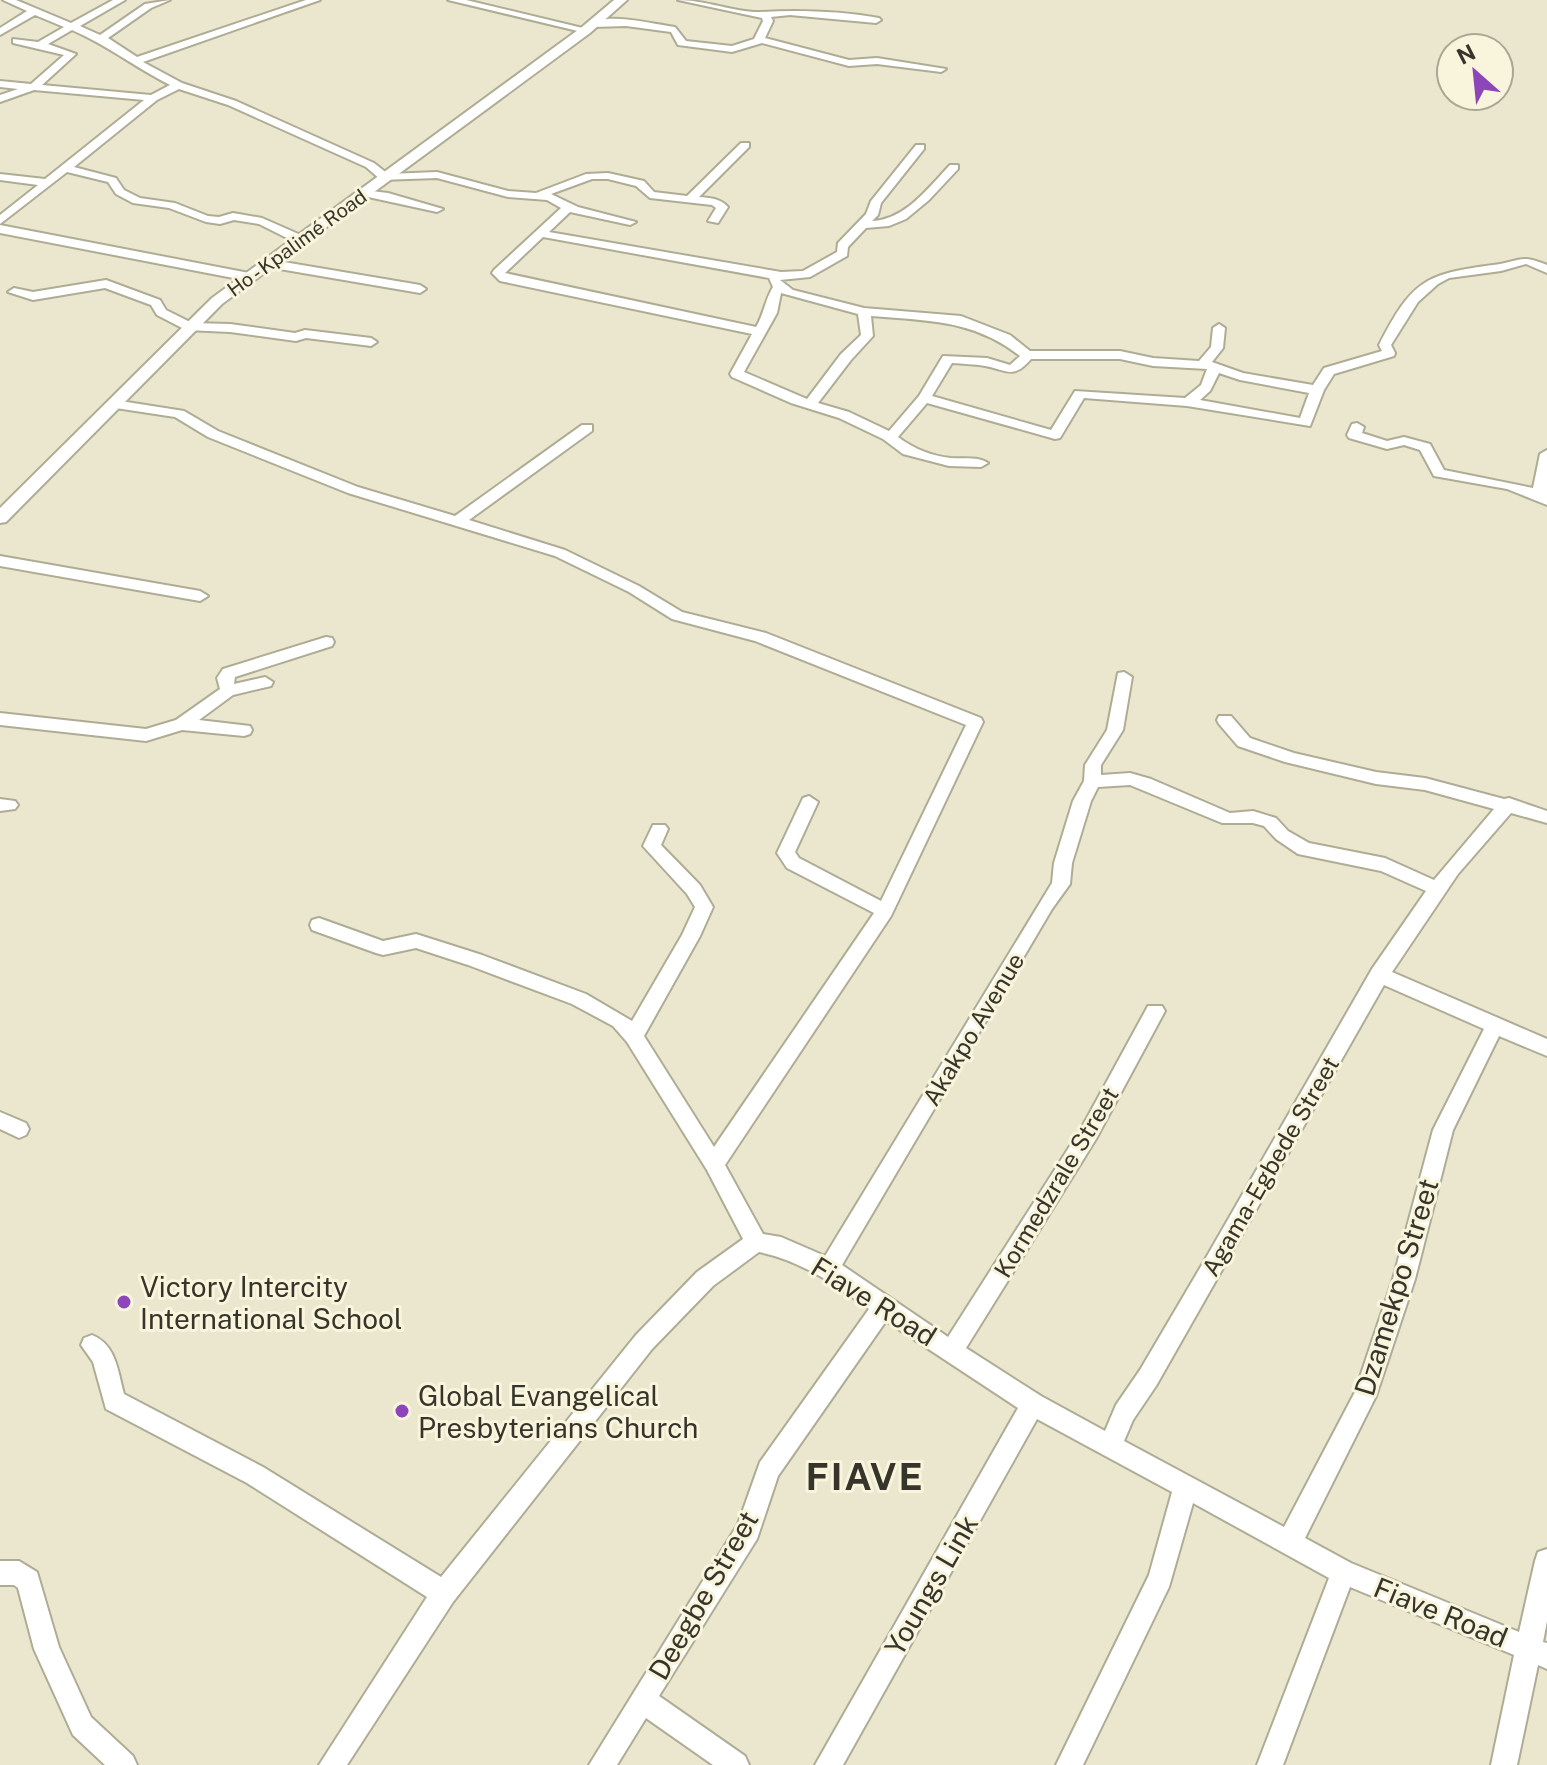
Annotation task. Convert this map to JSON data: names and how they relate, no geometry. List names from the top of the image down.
{
  "streets": {
    "main road": ["Ho - Kpalimé Road"],
    "street": [
      "Akakpo Avenue",
      "Agama-Egbede Street",
      "Kormedzrale Street",
      "Dzamekpo Street",
      "Fiave Road",
      "Youngs Link",
      "Deegbe Street"
    ]
  },
  "crossings": [
    ["Akakpo Avenue", "Fiave Road"],
    ["Agama-Egbede Street", "Fiave Road"],
    ["Kormedzrale Street", "Fiave Road"],
    ["Dzamekpo Street", "Fiave Road"],
    ["Fiave Road", "Youngs Link"],
    ["Fiave Road", "Deegbe Street"]
  ],
  "districts": ["FIAVE"],
  "places": ["Victory Intercity International School", "Global Evangelical Presbyterians Church"],
  "north": "top left"
}
